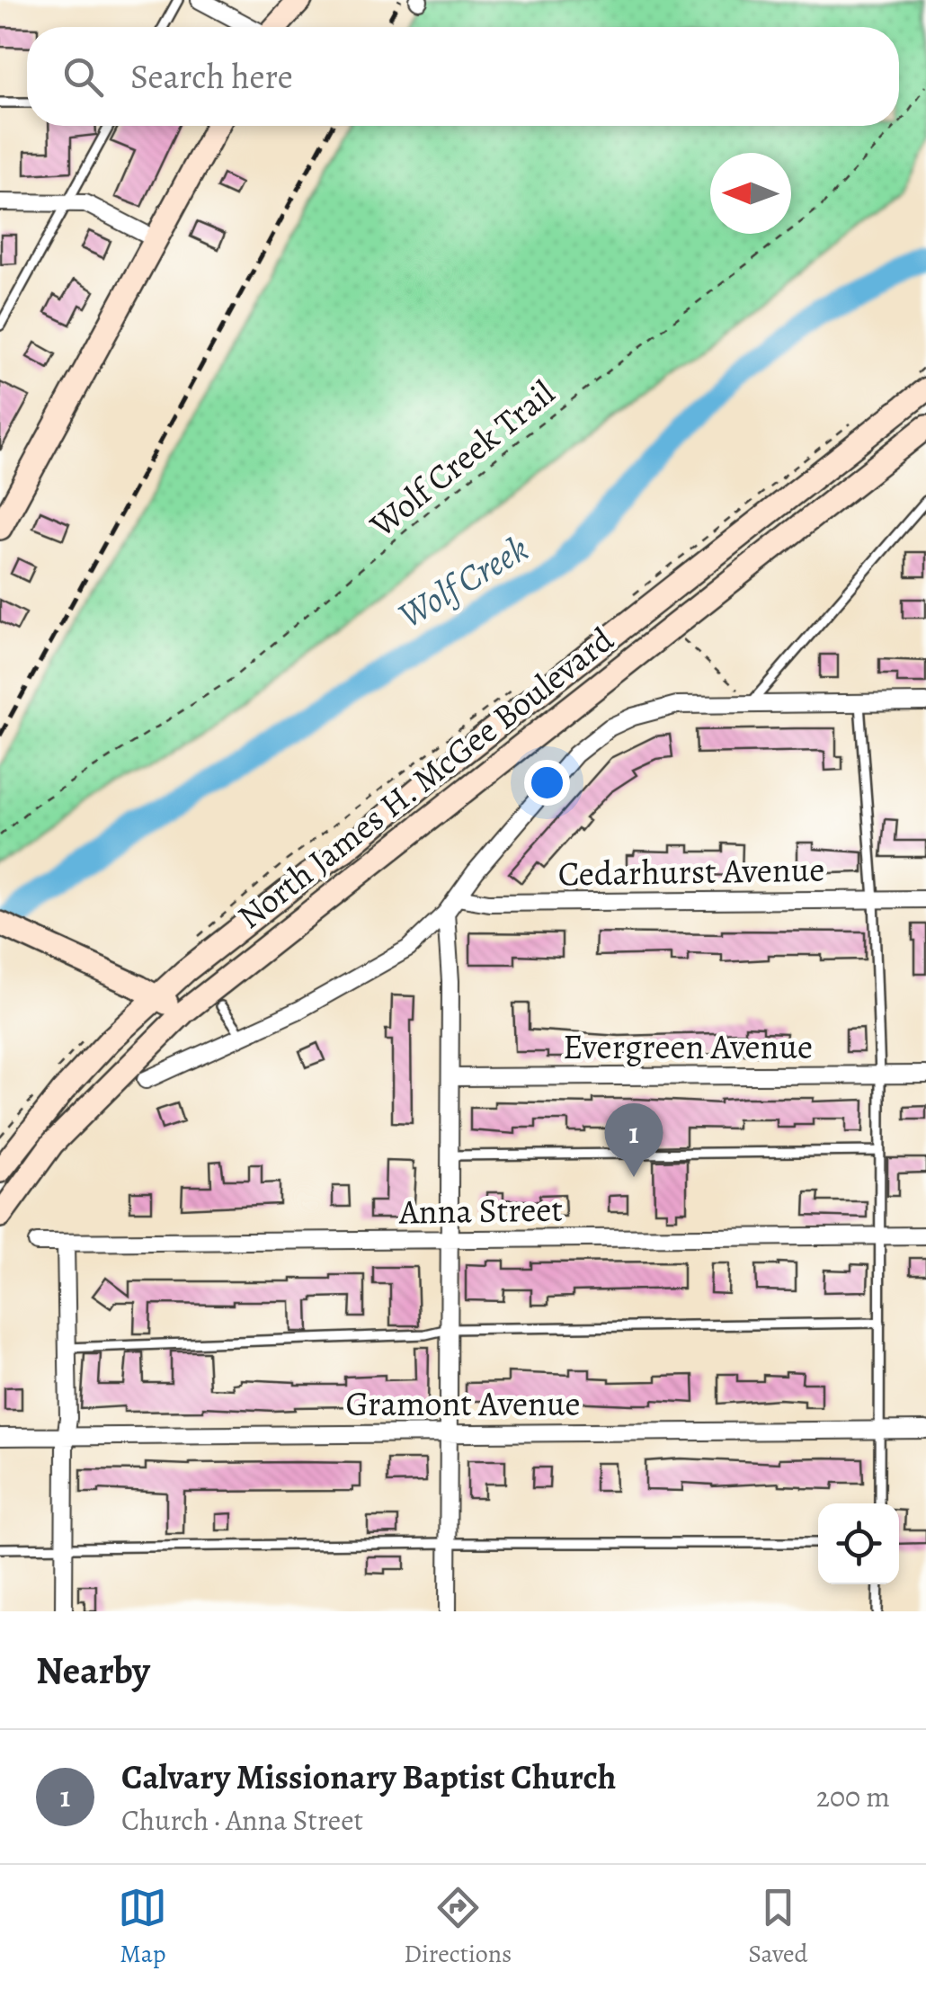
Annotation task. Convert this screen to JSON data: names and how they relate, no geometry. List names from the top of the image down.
{
  "streets": {
    "main road": ["North James H. McGee Boulevard"],
    "street": [
      "Cedarhurst Avenue",
      "Evergreen Avenue",
      "Anna Street",
      "Gramont Avenue"
    ],
    "path": ["Wolf Creek Trail"]
  },
  "water": ["Wolf Creek"],
  "north": "left",
  "page": {
    "search": "Search here",
    "pins": "1",
    "heading": "Nearby",
    "list": [
      {
        "mark": "1",
        "name": "Calvary Missionary Baptist Church",
        "note": "Church · Anna Street",
        "value": "200 m"
      }
    ],
    "nav": ["Map", "Directions", "Saved"]
  }
}
